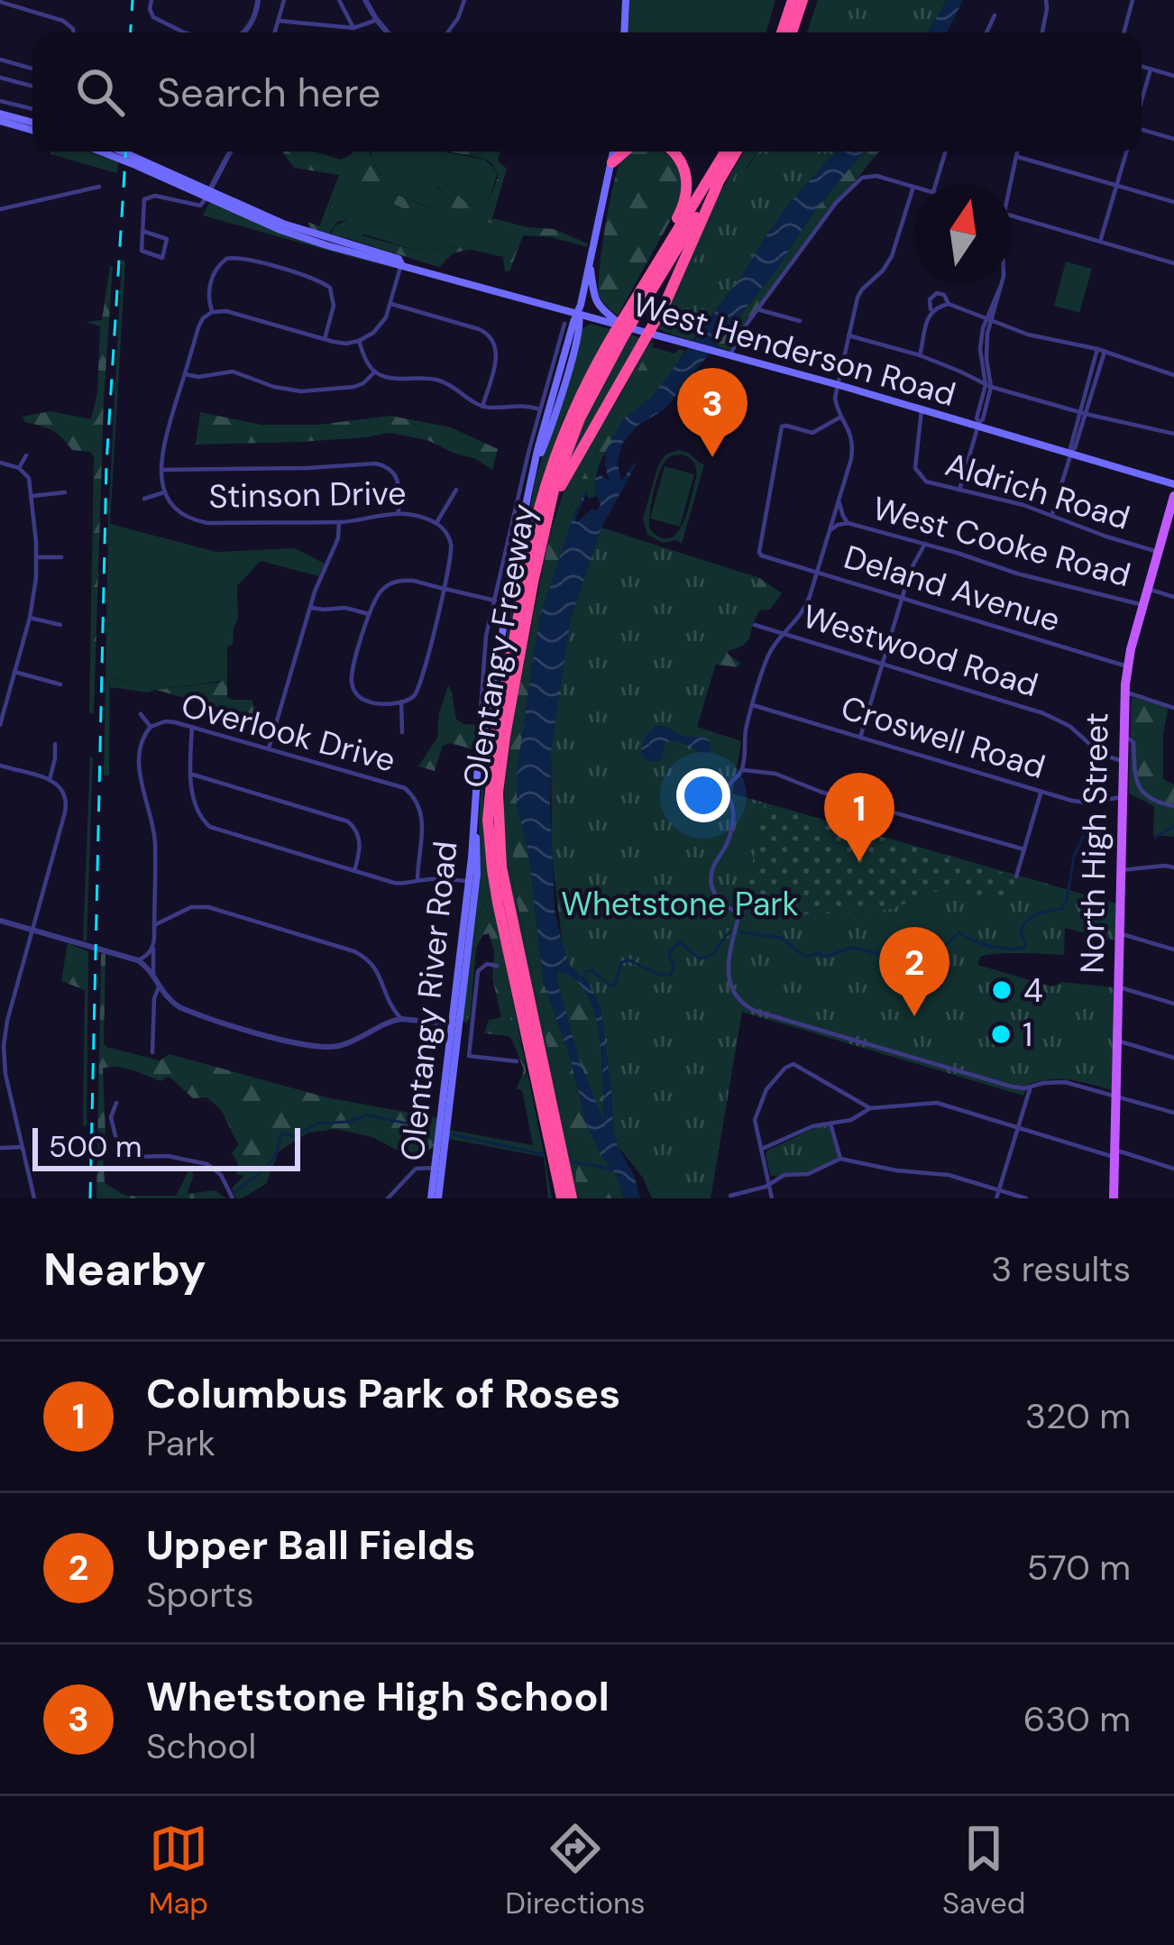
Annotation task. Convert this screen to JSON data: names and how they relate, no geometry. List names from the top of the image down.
{
  "streets": {
    "highway": ["Olentangy Freeway"],
    "main road": ["West Henderson Road", "North High Street", "Olentangy River Road"],
    "street": [
      "Aldrich Road",
      "Stinson Drive",
      "West Cooke Road",
      "Deland Avenue",
      "Westwood Road",
      "Overlook Drive",
      "Croswell Road"
    ]
  },
  "crossings": [
    ["West Henderson Road", "Aldrich Road"],
    ["West Henderson Road", "Olentangy Freeway"],
    ["West Henderson Road", "Olentangy River Road"],
    ["Aldrich Road", "North High Street"],
    ["West Cooke Road", "North High Street"],
    ["Deland Avenue", "North High Street"],
    ["Westwood Road", "North High Street"],
    ["Croswell Road", "North High Street"]
  ],
  "parks": ["Whetstone Park"],
  "places": ["4", "1"],
  "scale_bar": "500 m",
  "north": "top",
  "page": {
    "search": "Search here",
    "pins": ["3", "1", "2"],
    "scale": "500 m",
    "heading": ["Nearby", "3 results"],
    "list": [
      {
        "mark": "1",
        "name": "Columbus Park of Roses",
        "note": "Park",
        "value": "320 m"
      },
      {
        "mark": "2",
        "name": "Upper Ball Fields",
        "note": "Sports",
        "value": "570 m"
      },
      {
        "mark": "3",
        "name": "Whetstone High School",
        "note": "School",
        "value": "630 m"
      }
    ],
    "nav": ["Map", "Directions", "Saved"]
  }
}
